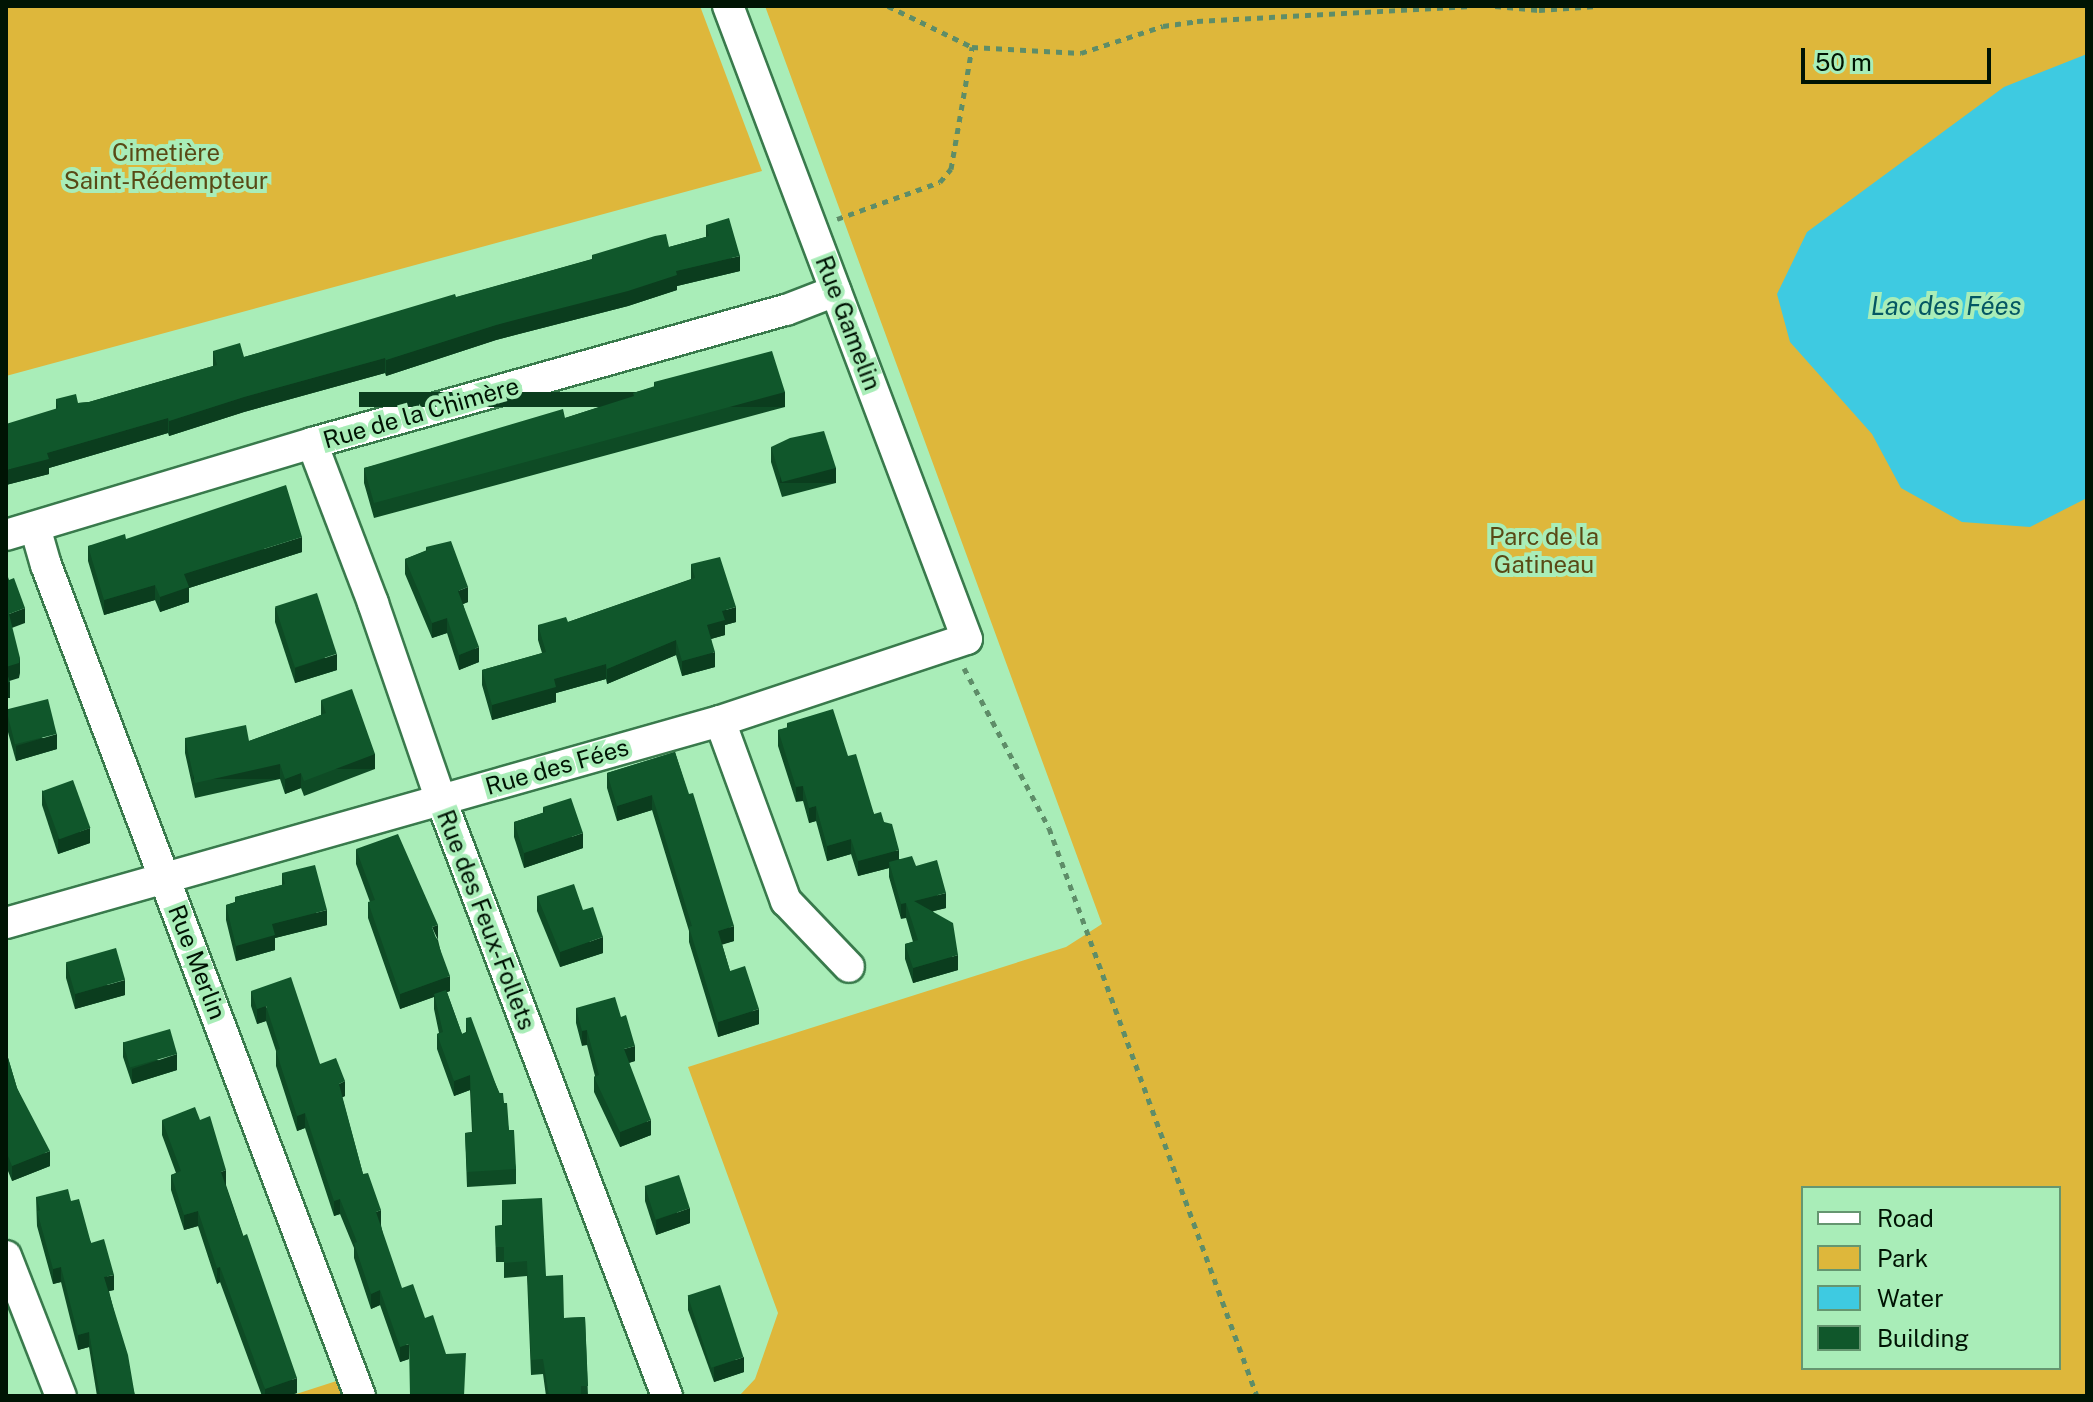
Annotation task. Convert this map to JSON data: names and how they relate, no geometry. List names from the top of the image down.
{
  "streets": {
    "street": [
      "Rue Gamelin",
      "Rue de la Chimère",
      "Rue des Fées",
      "Rue des Feux-Follets",
      "Rue Merlin"
    ]
  },
  "crossings": [
    ["Rue Gamelin", "Rue de la Chimère"],
    ["Rue Gamelin", "Rue des Fées"],
    ["Rue de la Chimère", "Rue des Feux-Follets"],
    ["Rue de la Chimère", "Rue Merlin"],
    ["Rue des Fées", "Rue des Feux-Follets"],
    ["Rue des Fées", "Rue Merlin"]
  ],
  "water": ["Lac des Fées"],
  "parks": ["Cimetière Saint-Rédempteur", "Parc de la Gatineau"],
  "legend": [
    "Road",
    "Park",
    "Water",
    "Building"
  ],
  "scale_bar": "50 m"
}
